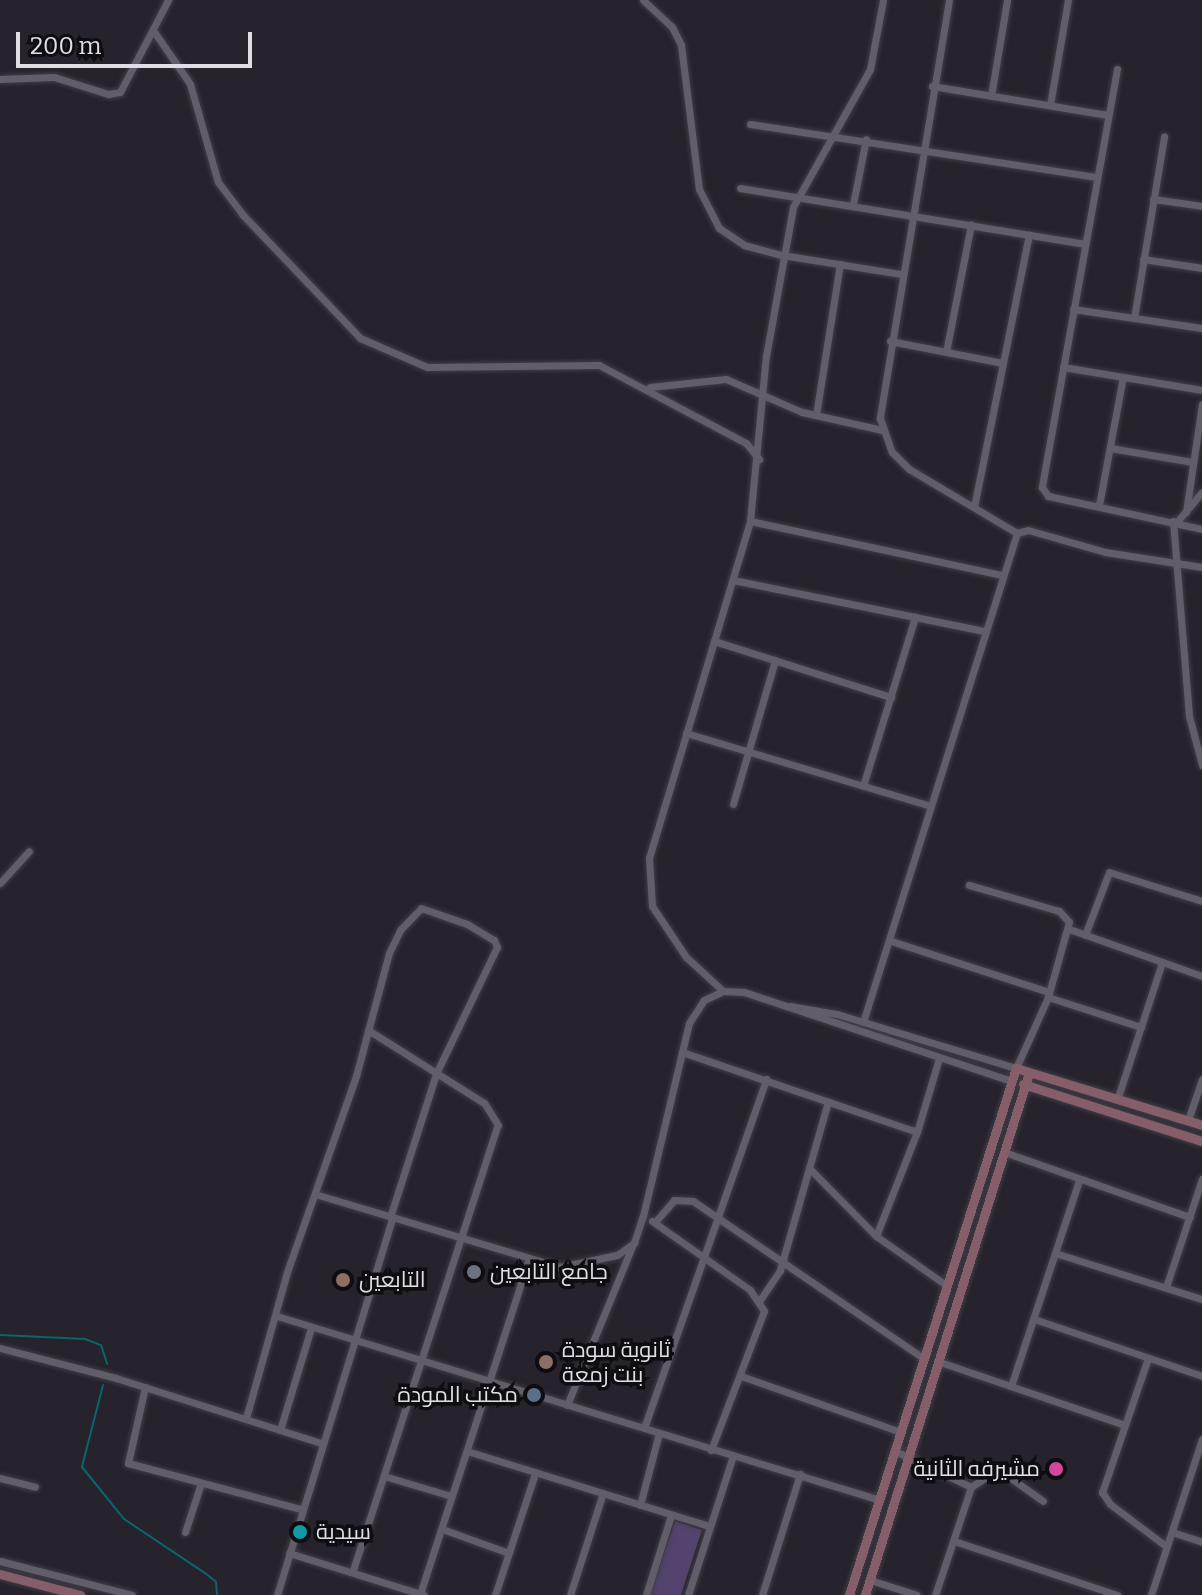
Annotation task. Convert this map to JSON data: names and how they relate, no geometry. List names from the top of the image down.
{
  "places": [
    "جامع التابعين",
    "التابعين",
    "ثانوية سودة بنت زمعة",
    "مكتب المودة",
    "مشيرفه الثانية",
    "سيدية"
  ],
  "scale_bar": "200 m"
}
